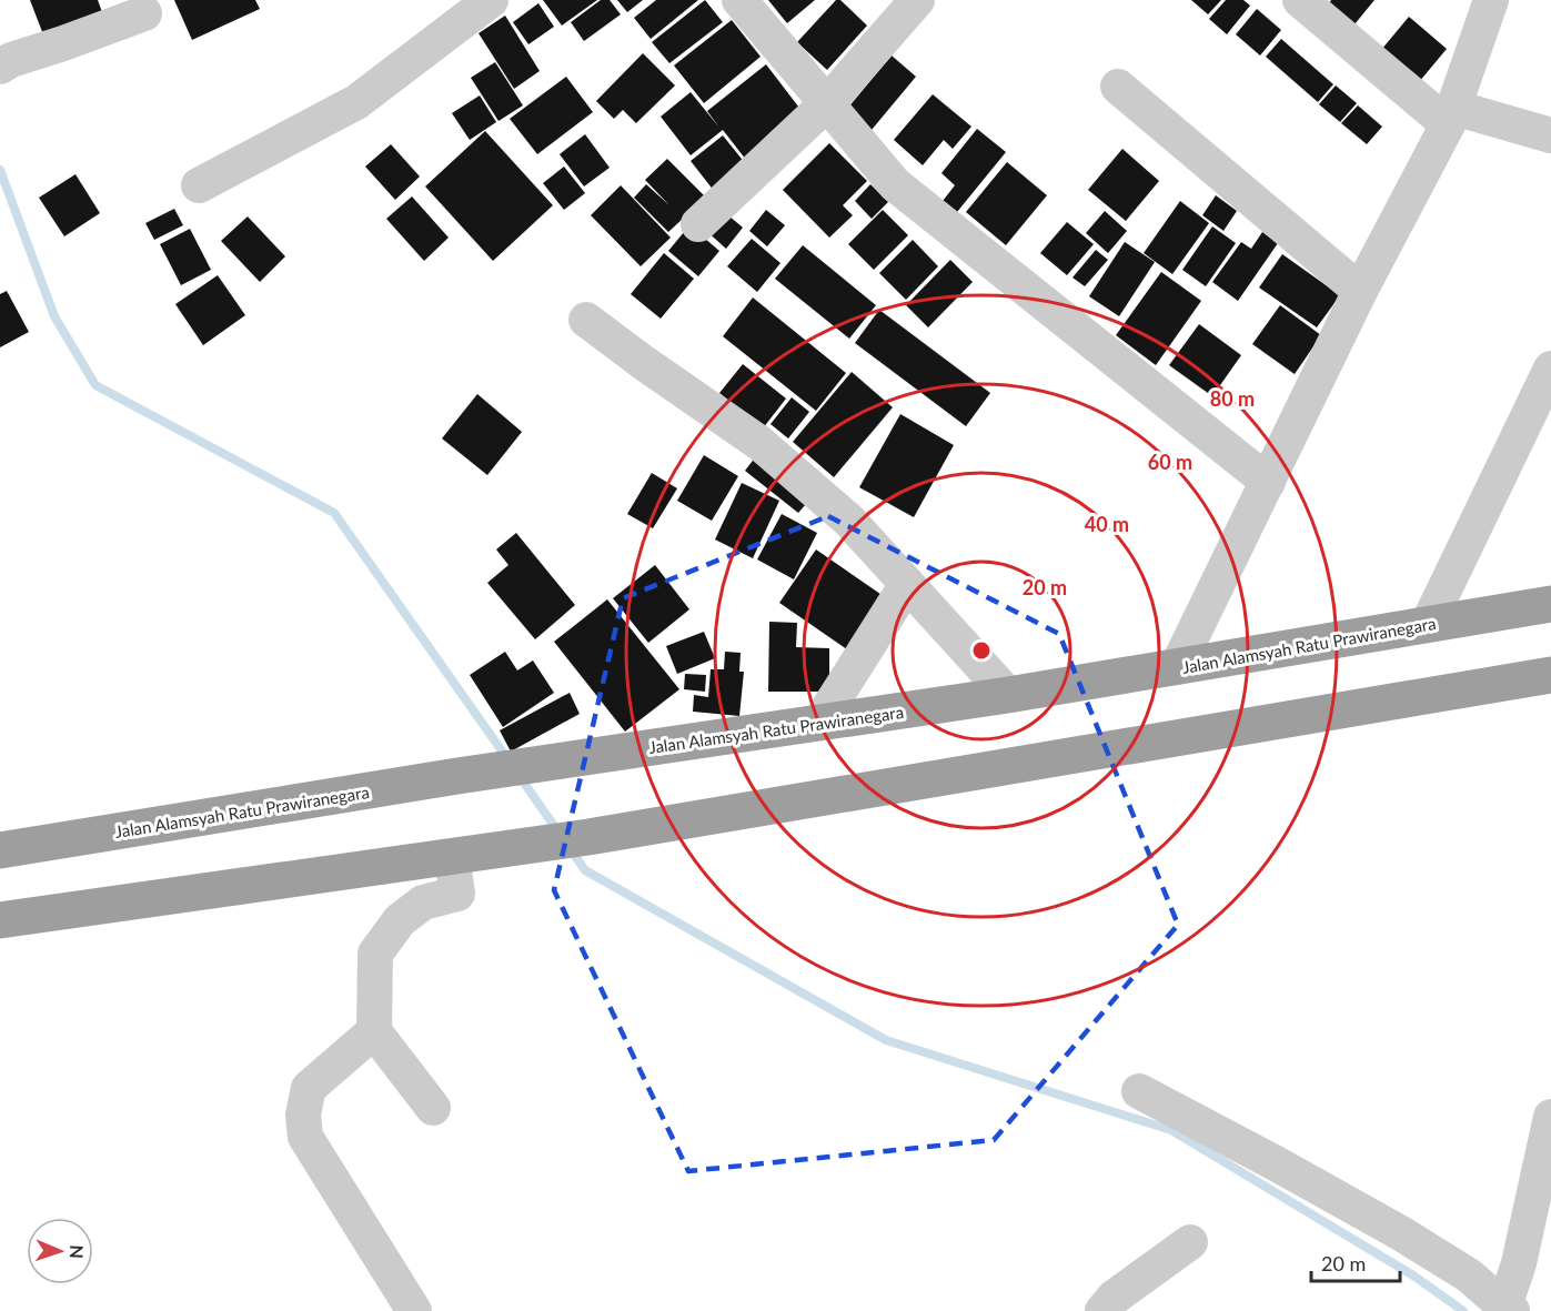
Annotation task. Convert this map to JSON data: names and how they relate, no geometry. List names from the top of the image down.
{
  "streets": {
    "highway": ["Jalan Alamsyah Ratu Prawiranegara"]
  },
  "scale_bar": "20 m",
  "north": "right",
  "rings": [
    "80 m",
    "60 m",
    "40 m",
    "20 m"
  ]
}
